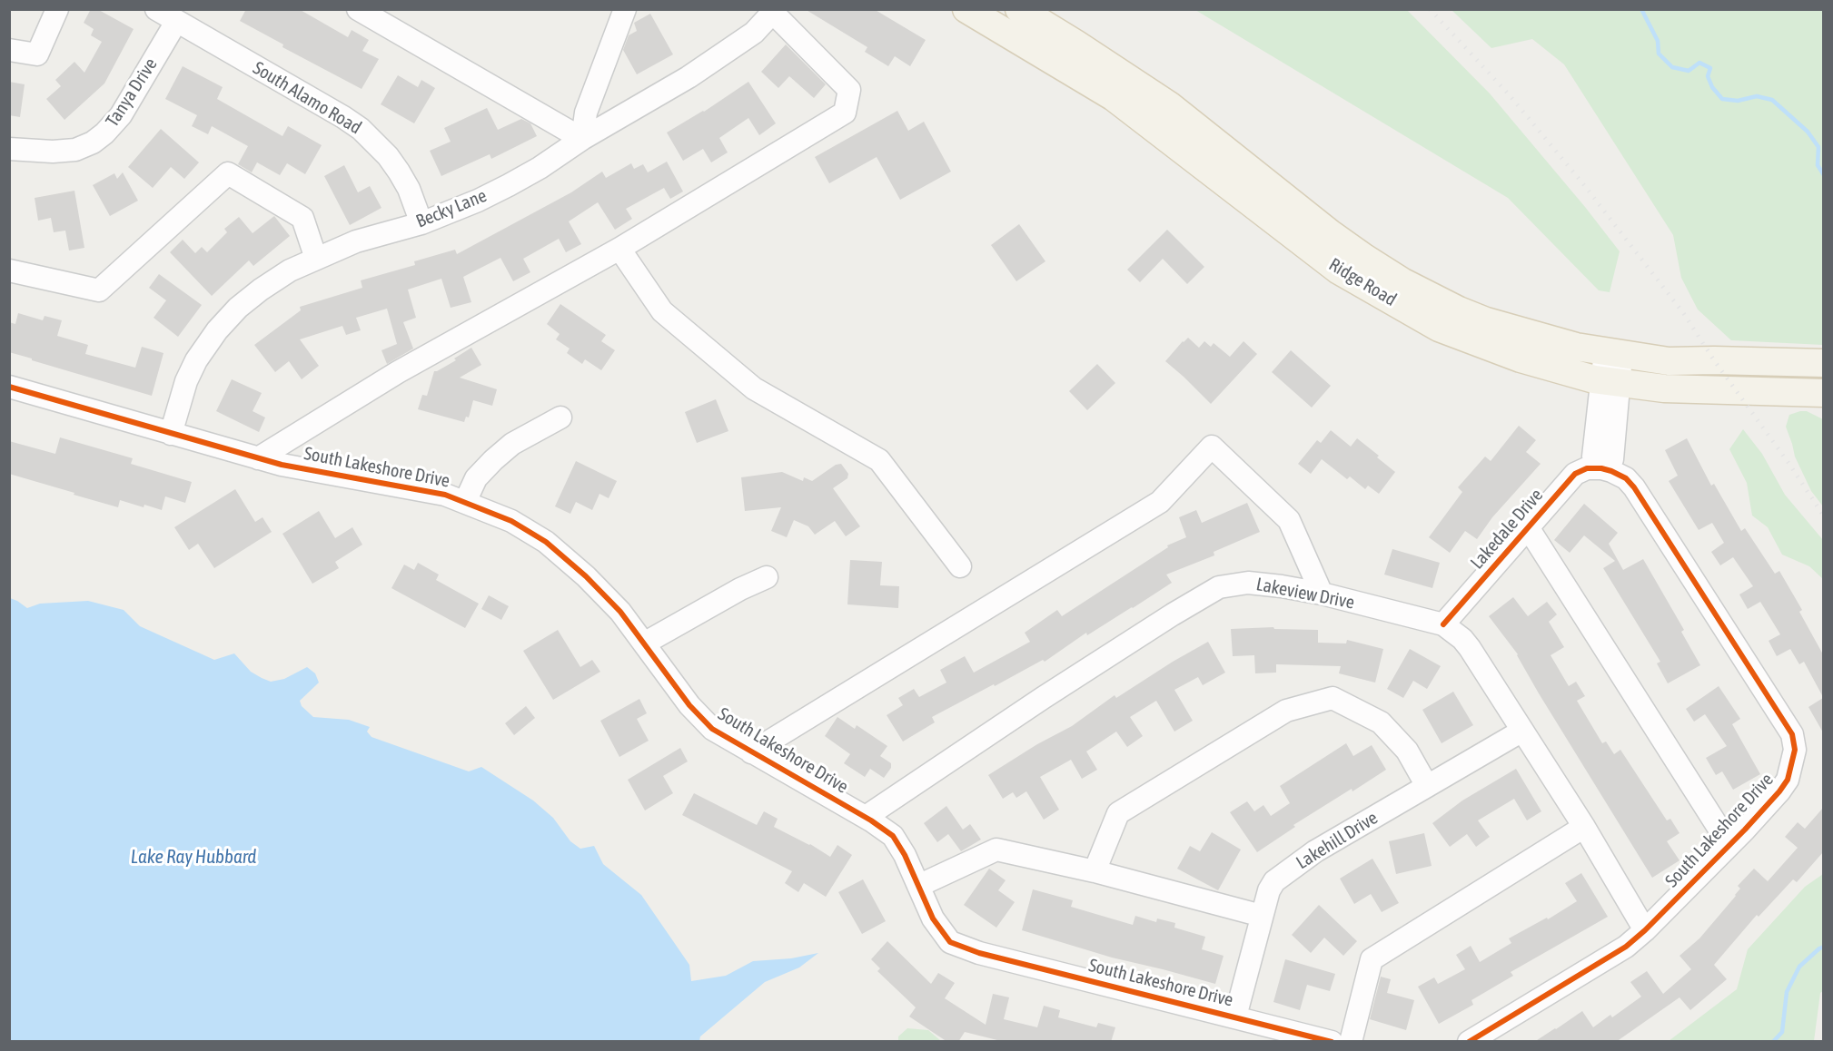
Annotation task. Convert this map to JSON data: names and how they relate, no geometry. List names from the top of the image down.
{
  "streets": {
    "main road": ["Ridge Road"],
    "street": [
      "Tanya Drive",
      "South Alamo Road",
      "Becky Lane",
      "South Lakeshore Drive",
      "Lakedale Drive",
      "Lakeview Drive",
      "Lakehill Drive"
    ]
  },
  "crossings": [
    ["Tanya Drive", "South Alamo Road"],
    ["South Alamo Road", "Becky Lane"],
    ["Becky Lane", "South Lakeshore Drive"],
    ["South Lakeshore Drive", "Lakedale Drive"],
    ["South Lakeshore Drive", "Lakeview Drive"],
    ["South Lakeshore Drive", "Lakehill Drive"],
    ["Lakedale Drive", "Lakeview Drive"],
    ["Lakeview Drive", "Lakehill Drive"]
  ],
  "water": ["Lake Ray Hubbard"]
}
